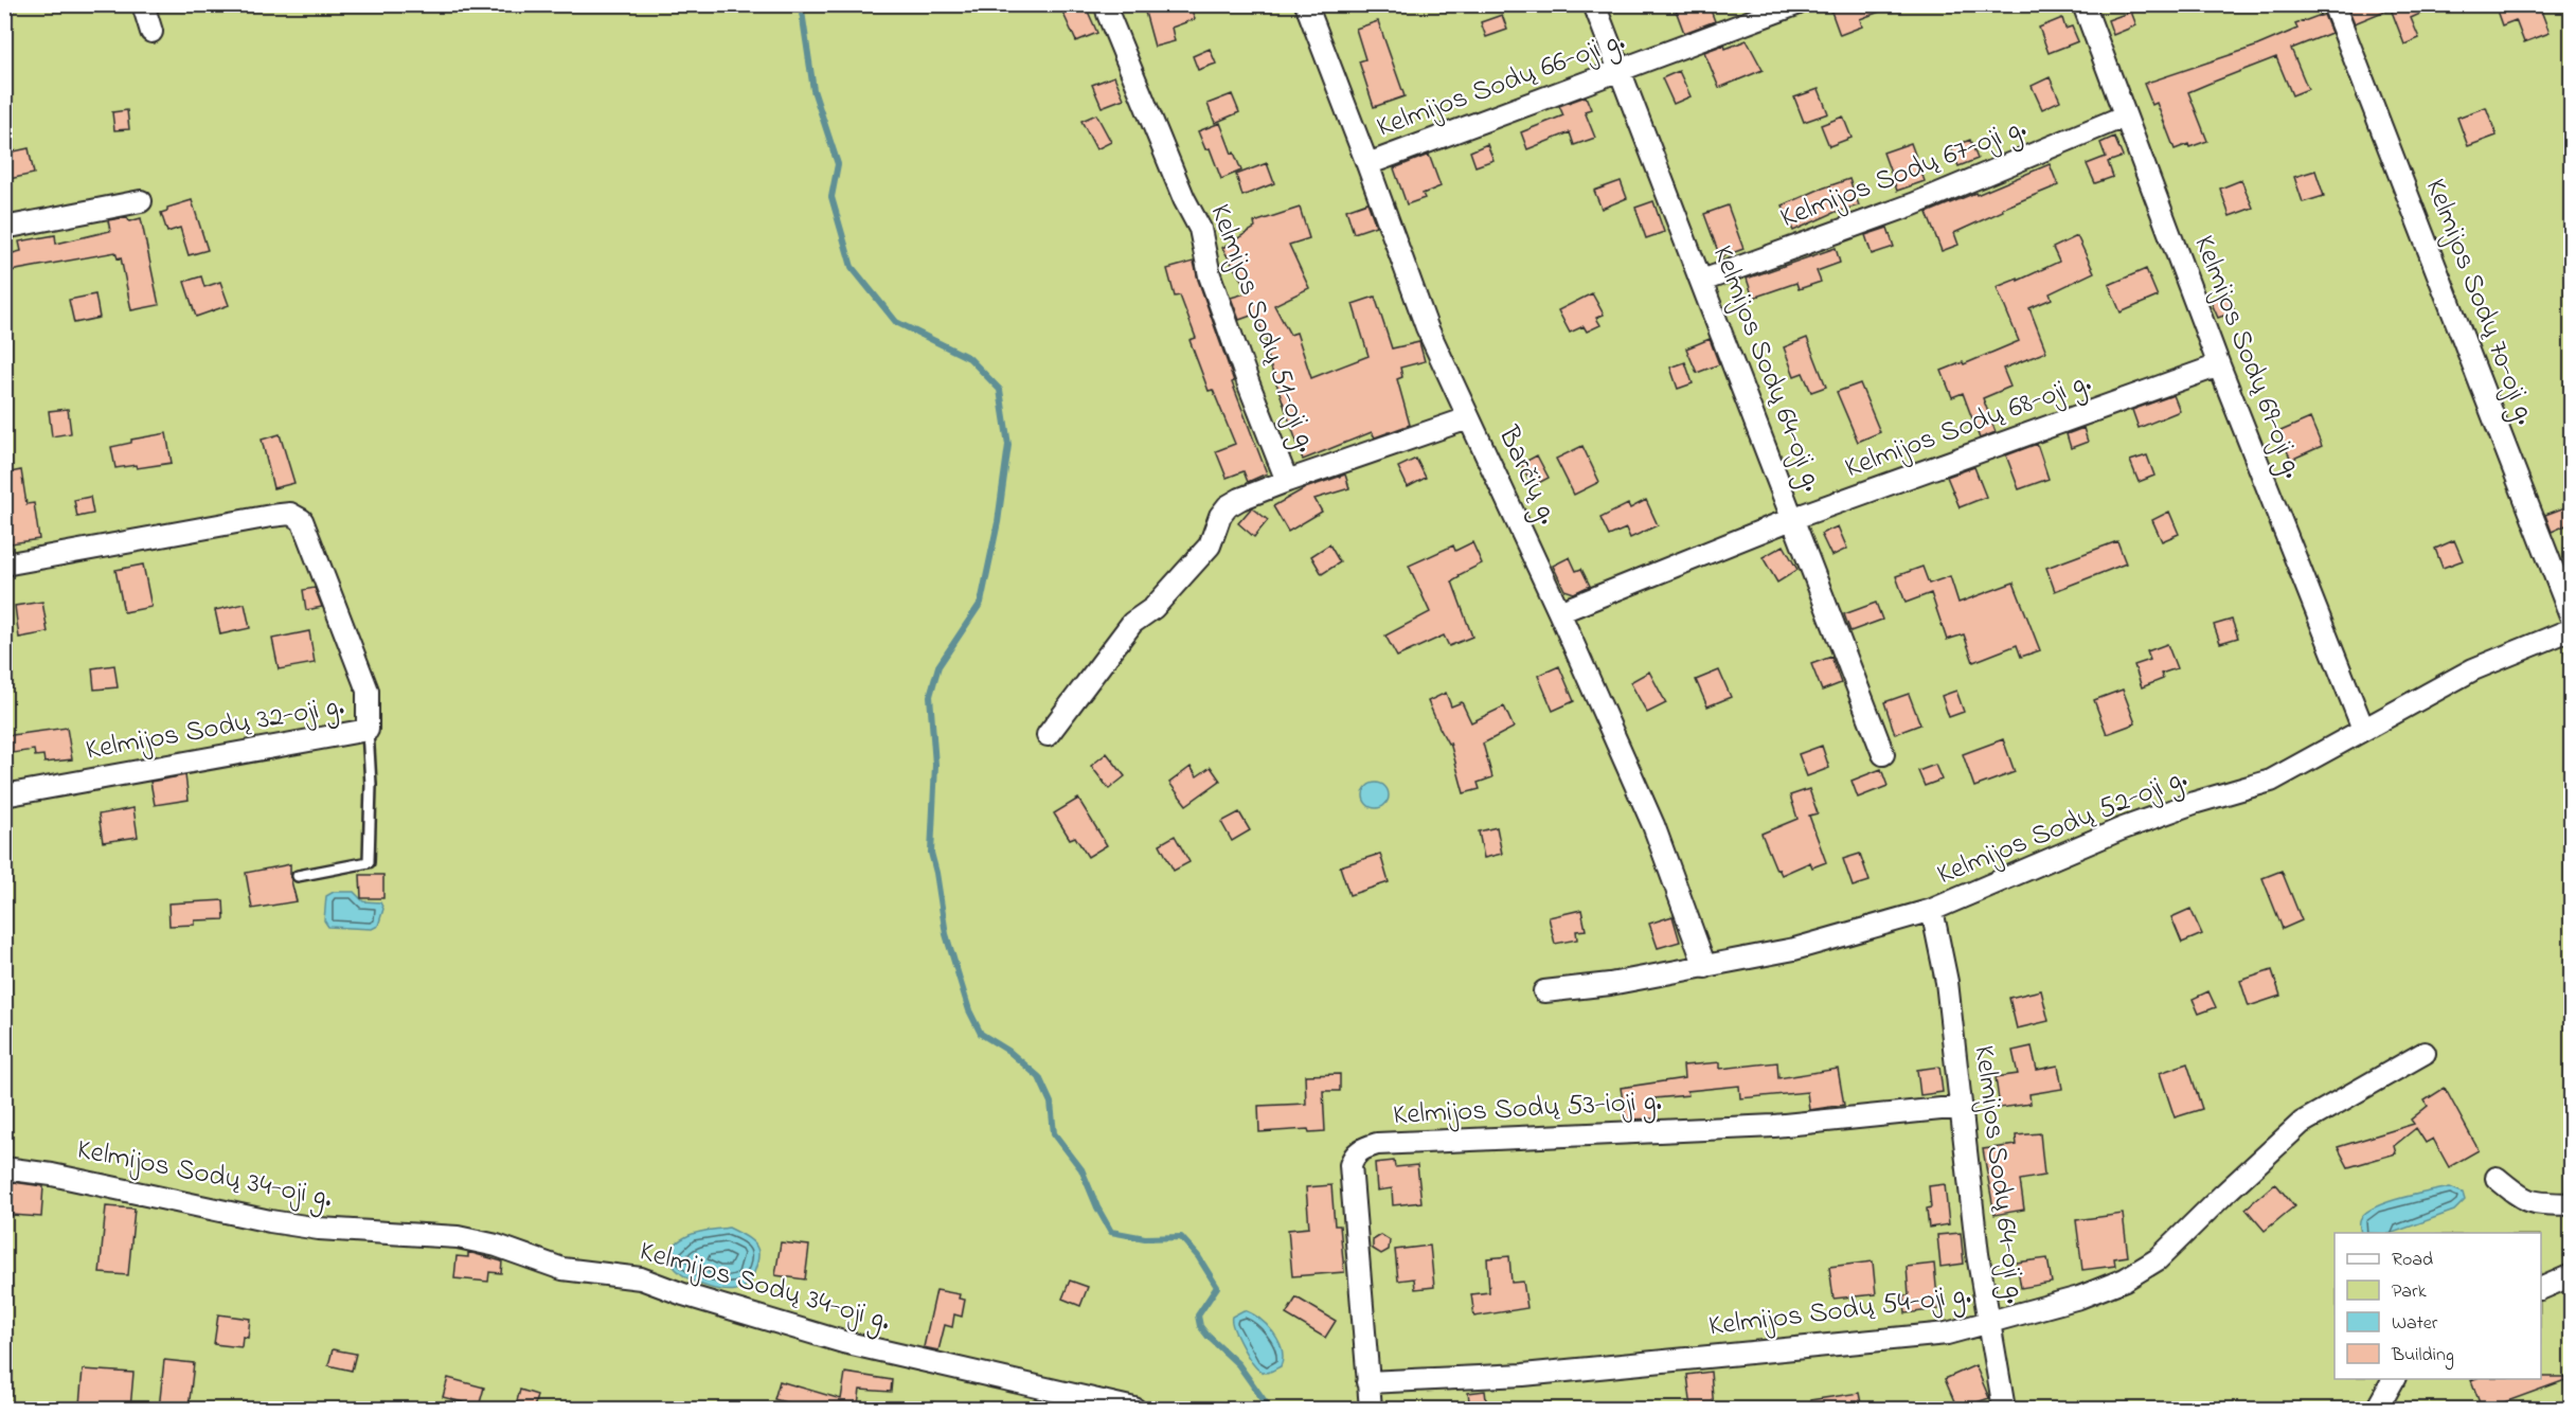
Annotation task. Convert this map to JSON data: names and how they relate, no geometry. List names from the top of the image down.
{
  "streets": {
    "street": [
      "Kelmijos Sodų 66-oji g.",
      "Kelmijos Sodų 67-oji g.",
      "Kelmijos Sodų 70-oji g.",
      "Kelmijos Sodų 51-oji g.",
      "Kelmijos Sodų 69-oji g.",
      "Kelmijos Sodų 64-oji g.",
      "Kelmijos Sodų 68-oji g.",
      "Barčių g.",
      "Kelmijos Sodų 32-oji g.",
      "Kelmijos Sodų 52-oji g.",
      "Kelmijos Sodų 53-ioji g.",
      "Kelmijos Sodų 34-oji g.",
      "Kelmijos Sodų 54-oji g."
    ]
  },
  "crossings": [
    ["Kelmijos Sodų 66-oji g.", "Kelmijos Sodų 64-oji g."],
    ["Kelmijos Sodų 66-oji g.", "Barčių g."],
    ["Kelmijos Sodų 67-oji g.", "Kelmijos Sodų 69-oji g."],
    ["Kelmijos Sodų 67-oji g.", "Kelmijos Sodų 64-oji g."],
    ["Kelmijos Sodų 69-oji g.", "Kelmijos Sodų 68-oji g."],
    ["Kelmijos Sodų 69-oji g.", "Kelmijos Sodų 52-oji g."],
    ["Kelmijos Sodų 64-oji g.", "Kelmijos Sodų 68-oji g."],
    ["Kelmijos Sodų 64-oji g.", "Kelmijos Sodų 52-oji g."],
    ["Kelmijos Sodų 64-oji g.", "Kelmijos Sodų 53-ioji g."],
    ["Kelmijos Sodų 64-oji g.", "Kelmijos Sodų 54-oji g."],
    ["Kelmijos Sodų 68-oji g.", "Barčių g."],
    ["Barčių g.", "Kelmijos Sodų 52-oji g."],
    ["Kelmijos Sodų 53-ioji g.", "Kelmijos Sodų 54-oji g."]
  ],
  "legend": [
    "Road",
    "Park",
    "Water",
    "Building"
  ]
}
